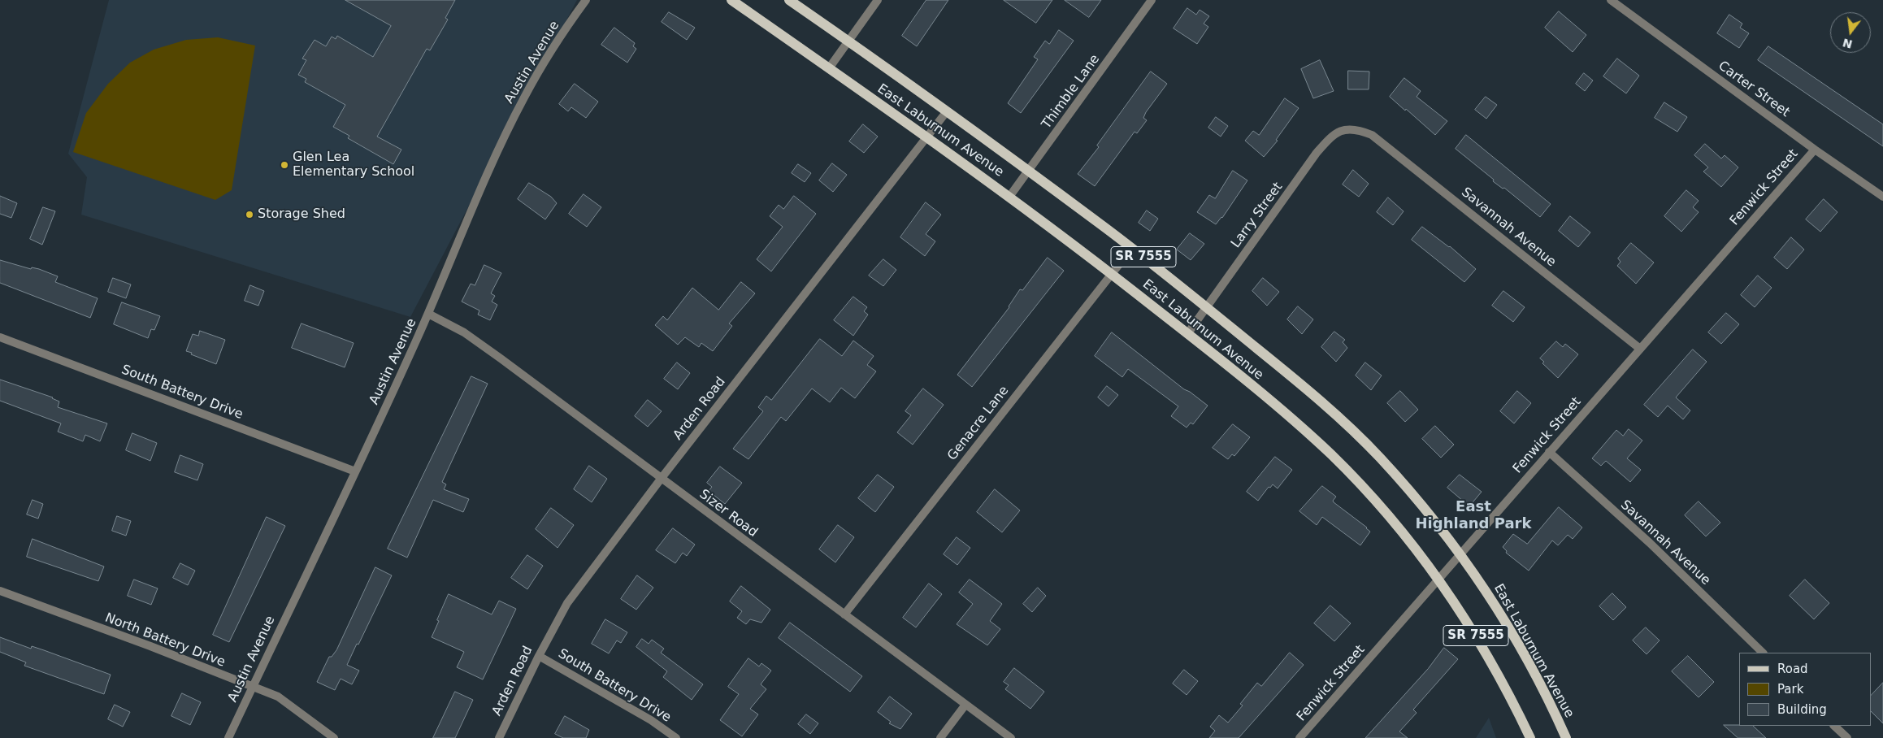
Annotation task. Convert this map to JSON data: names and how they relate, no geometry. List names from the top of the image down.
{
  "streets": {
    "main road": ["East Laburnum Avenue", "SR 7555"],
    "street": [
      "Austin Avenue",
      "Carter Street",
      "Thimble Lane",
      "Fenwick Street",
      "Larry Street",
      "Savannah Avenue",
      "South Battery Drive",
      "Arden Road",
      "Genacre Lane",
      "Sizer Road",
      "North Battery Drive"
    ]
  },
  "crossings": [
    ["Austin Avenue", "South Battery Drive"],
    ["Austin Avenue", "Sizer Road"],
    ["Austin Avenue", "North Battery Drive"],
    ["Carter Street", "Fenwick Street"],
    ["Thimble Lane", "East Laburnum Avenue"],
    ["East Laburnum Avenue", "Fenwick Street"],
    ["East Laburnum Avenue", "Larry Street"],
    ["East Laburnum Avenue", "Arden Road"],
    ["East Laburnum Avenue", "Genacre Lane"],
    ["Fenwick Street", "Savannah Avenue"],
    ["Larry Street", "Savannah Avenue"],
    ["South Battery Drive", "Arden Road"],
    ["Arden Road", "Sizer Road"],
    ["Genacre Lane", "Sizer Road"]
  ],
  "districts": ["East Highland Park"],
  "places": ["Glen Lea Elementary School", "Storage Shed"],
  "legend": ["Road", "Park", "Building"],
  "north": "bottom"
}
